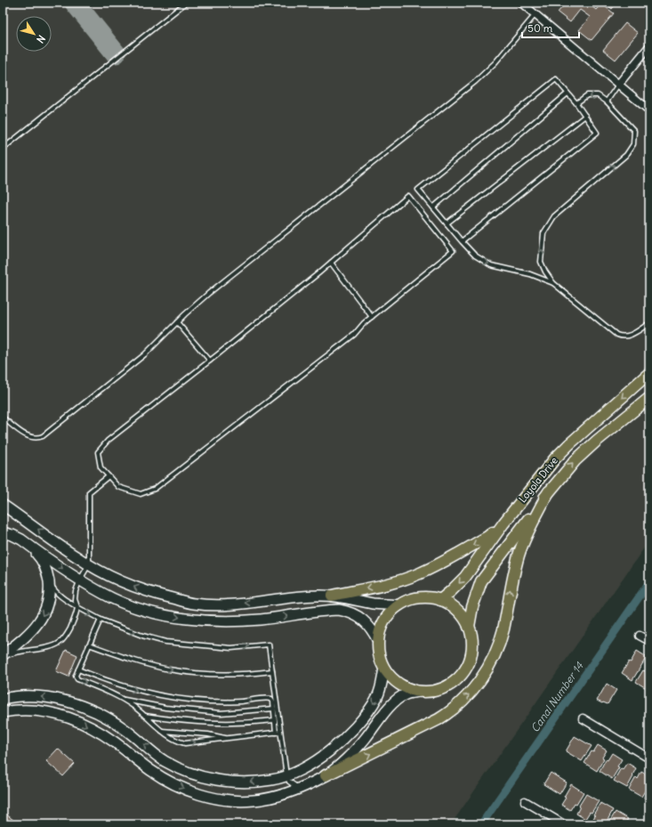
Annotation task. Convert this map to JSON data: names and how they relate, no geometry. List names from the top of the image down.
{
  "streets": {
    "main road": ["Loyola Drive"]
  },
  "water": ["Canal Number 14"],
  "scale_bar": "50 m",
  "north": "bottom right"
}
